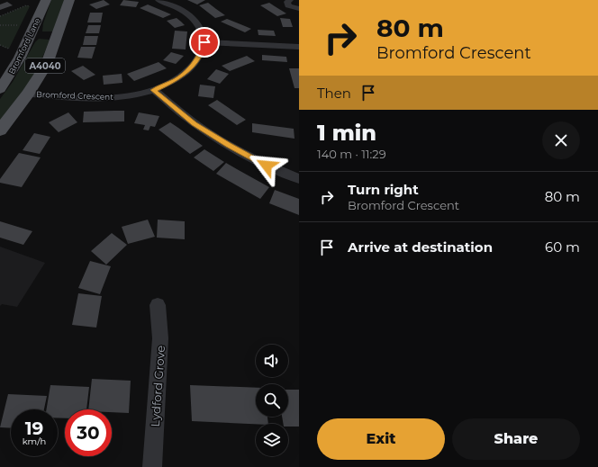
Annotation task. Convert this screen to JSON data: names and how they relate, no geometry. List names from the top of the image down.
{
  "streets": {
    "main road": ["Bromford Lane", "A4040"],
    "street": ["Bromford Crescent", "Lydford Grove"]
  },
  "crossings": [
    ["A4040", "Bromford Crescent"]
  ],
  "page": {
    "turn": ["80 m", "Bromford Crescent"],
    "then": "Then",
    "heading": ["1 min", "140 m · 11:29"],
    "list": [
      {
        "name": "Turn right",
        "note": "Bromford Crescent",
        "value": "80 m"
      },
      {
        "name": "Arrive at destination",
        "value": "60 m"
      }
    ],
    "speed": "19 km/h",
    "limit": "30",
    "buttons": ["Exit", "Share"]
  }
}
